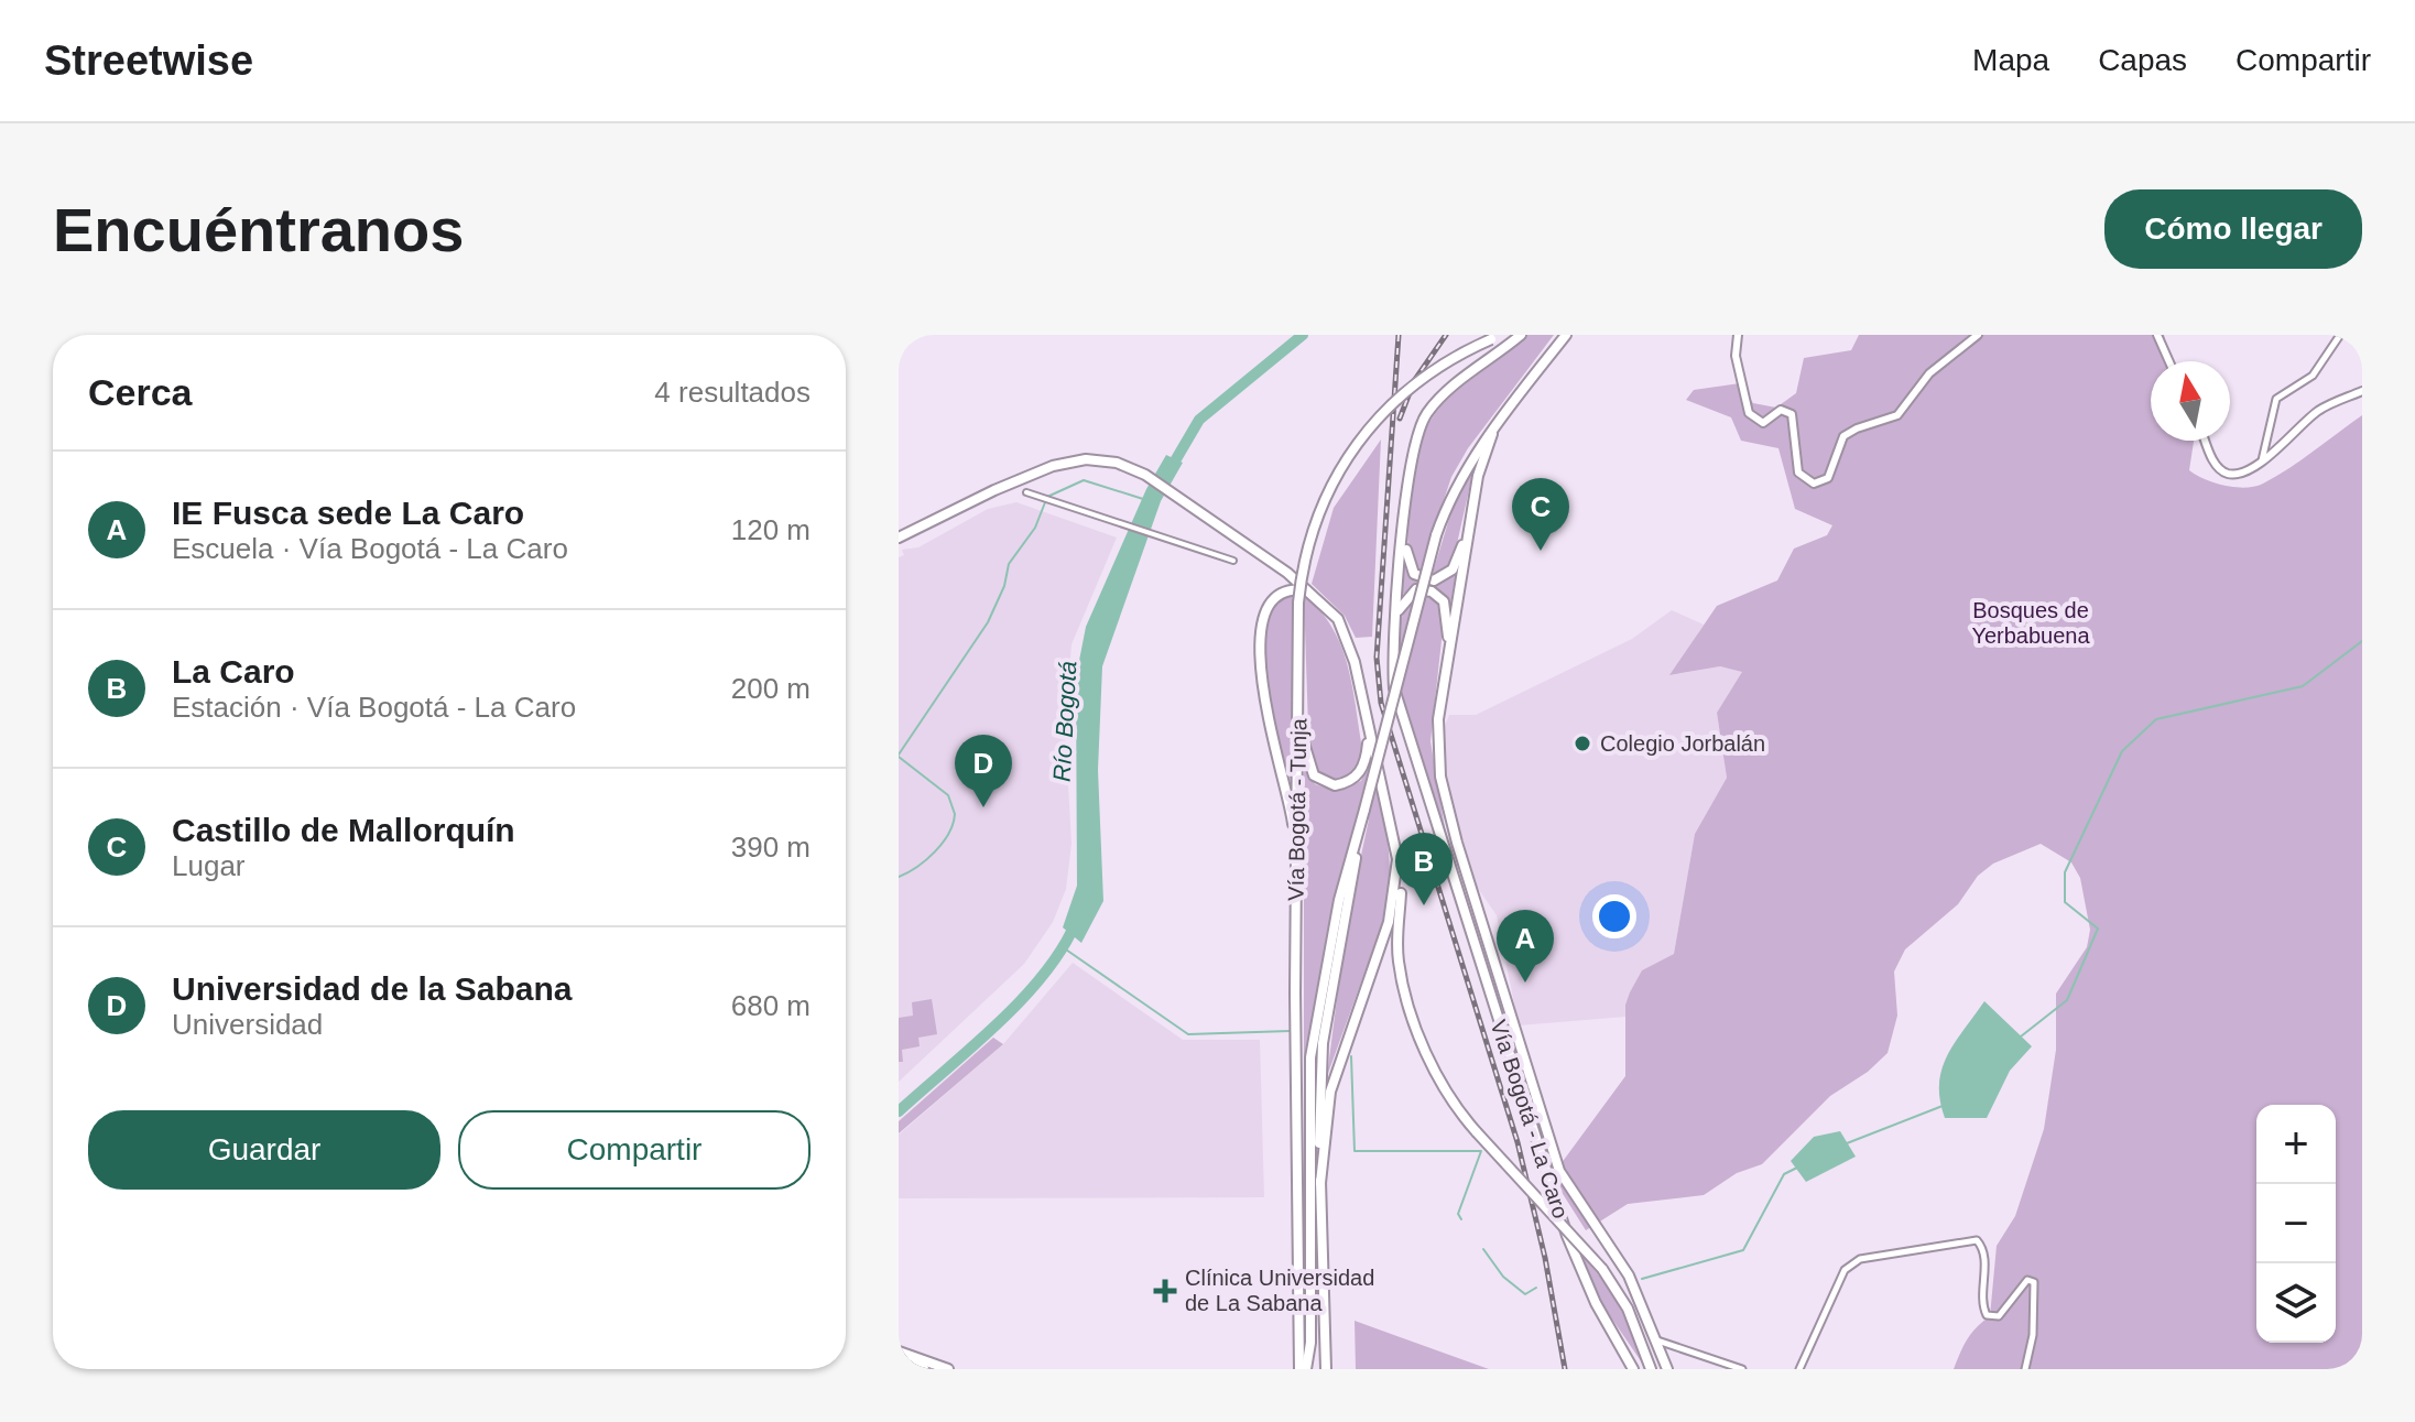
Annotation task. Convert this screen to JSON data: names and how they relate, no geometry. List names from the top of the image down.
{
  "streets": {
    "main road": ["Vía Bogotá - Tunja", "Vía Bogotá - La Caro"]
  },
  "water": ["Río Bogotá"],
  "parks": ["Bosques de Yerbabuena"],
  "places": {
    "other": ["Colegio Jorbalán"],
    "health": ["Clínica Universidad de La Sabana"]
  },
  "north": "top",
  "page": {
    "header": "Streetwise",
    "nav": ["Mapa", "Capas", "Compartir"],
    "buttons": [
      "Cómo llegar",
      ["Guardar", "Compartir"]
    ],
    "title": "Encuéntranos",
    "heading": ["Cerca", "4 resultados"],
    "list": [
      {
        "mark": "A",
        "name": "IE Fusca sede La Caro",
        "note": "Escuela · Vía Bogotá - La Caro",
        "value": "120 m"
      },
      {
        "mark": "B",
        "name": "La Caro",
        "note": "Estación · Vía Bogotá - La Caro",
        "value": "200 m"
      },
      {
        "mark": "C",
        "name": "Castillo de Mallorquín",
        "note": "Lugar",
        "value": "390 m"
      },
      {
        "mark": "D",
        "name": "Universidad de la Sabana",
        "note": "Universidad",
        "value": "680 m"
      }
    ],
    "pins": [
      "C",
      "D",
      "B",
      "A"
    ],
    "map_buttons": ["+", "−"]
  }
}
